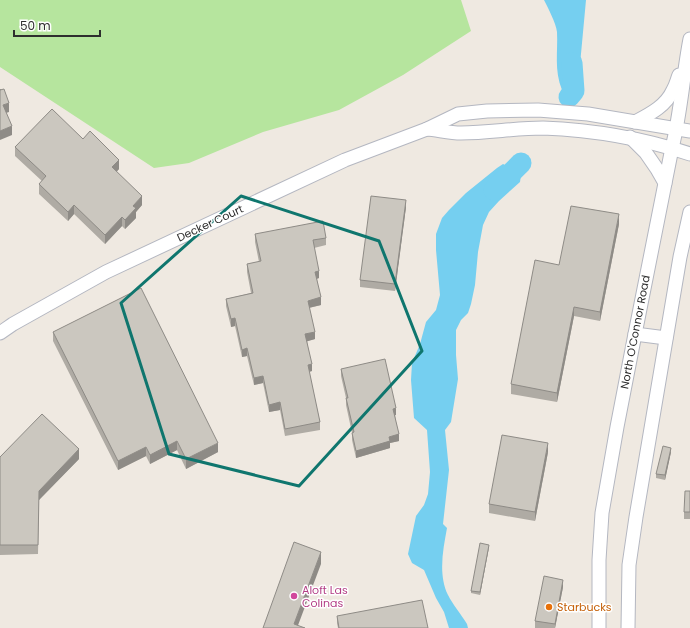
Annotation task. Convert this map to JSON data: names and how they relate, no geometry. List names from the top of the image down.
{
  "streets": {
    "main road": ["Decker Court", "North O'Connor Road"]
  },
  "crossings": [
    ["Decker Court", "North O'Connor Road"]
  ],
  "places": ["Aloft Las Colinas", "Starbucks"],
  "scale_bar": "50 m"
}
